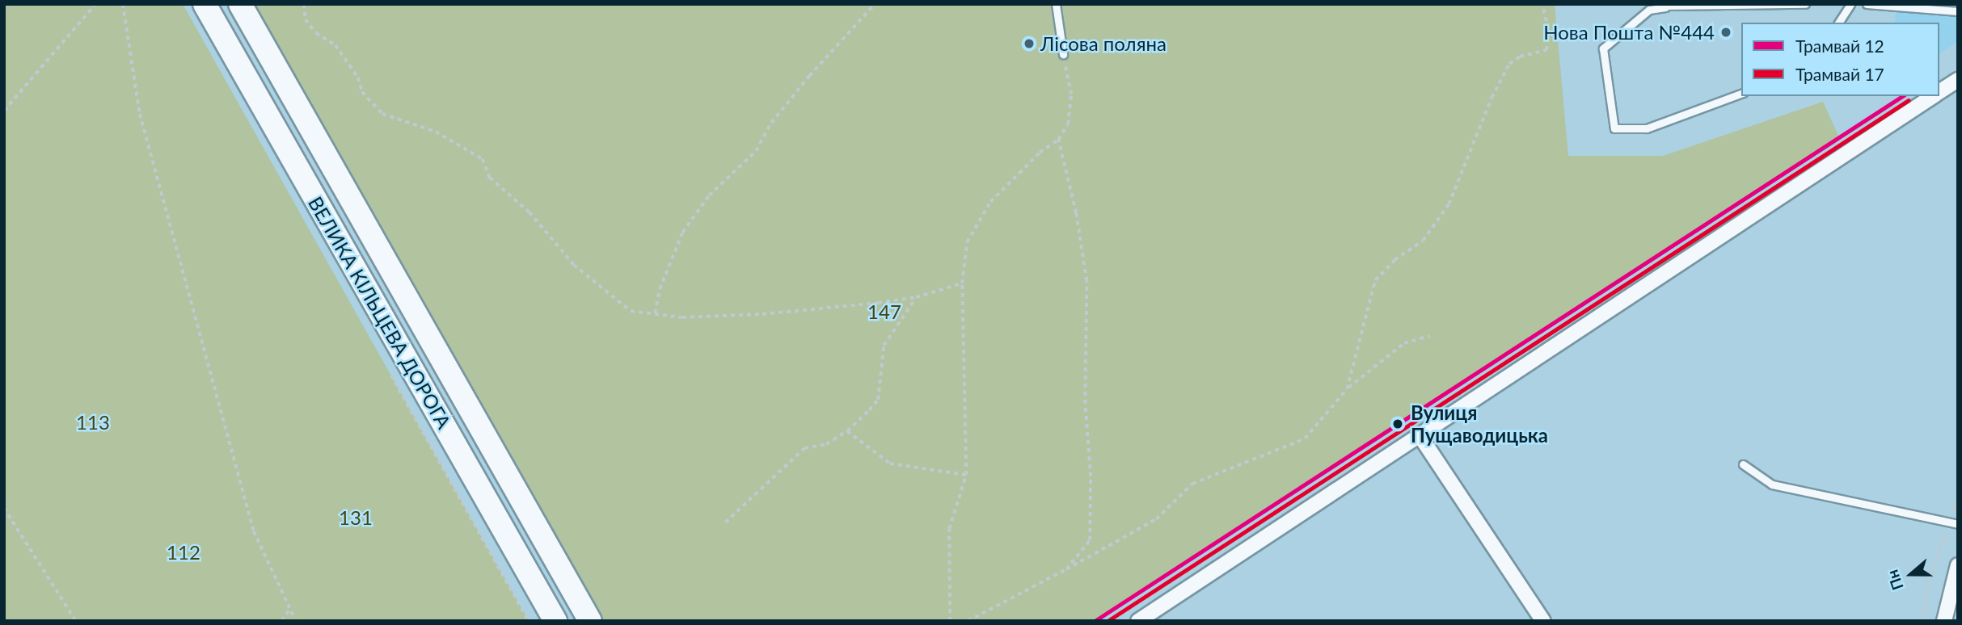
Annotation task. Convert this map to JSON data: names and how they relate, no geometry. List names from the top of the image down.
{
  "streets": {
    "main road": ["ВЕЛИКА КІЛЬЦЕВА ДОРОГА"]
  },
  "parks": [
    "147",
    "113",
    "131",
    "112"
  ],
  "places": ["Нова Пошта №444", "Лісова поляна", "Вулиця Пущаводицька"],
  "lines": ["tram line 12", "tram line 17"],
  "legend": ["Трамвай 12", "Трамвай 17"],
  "north": "left"
}
